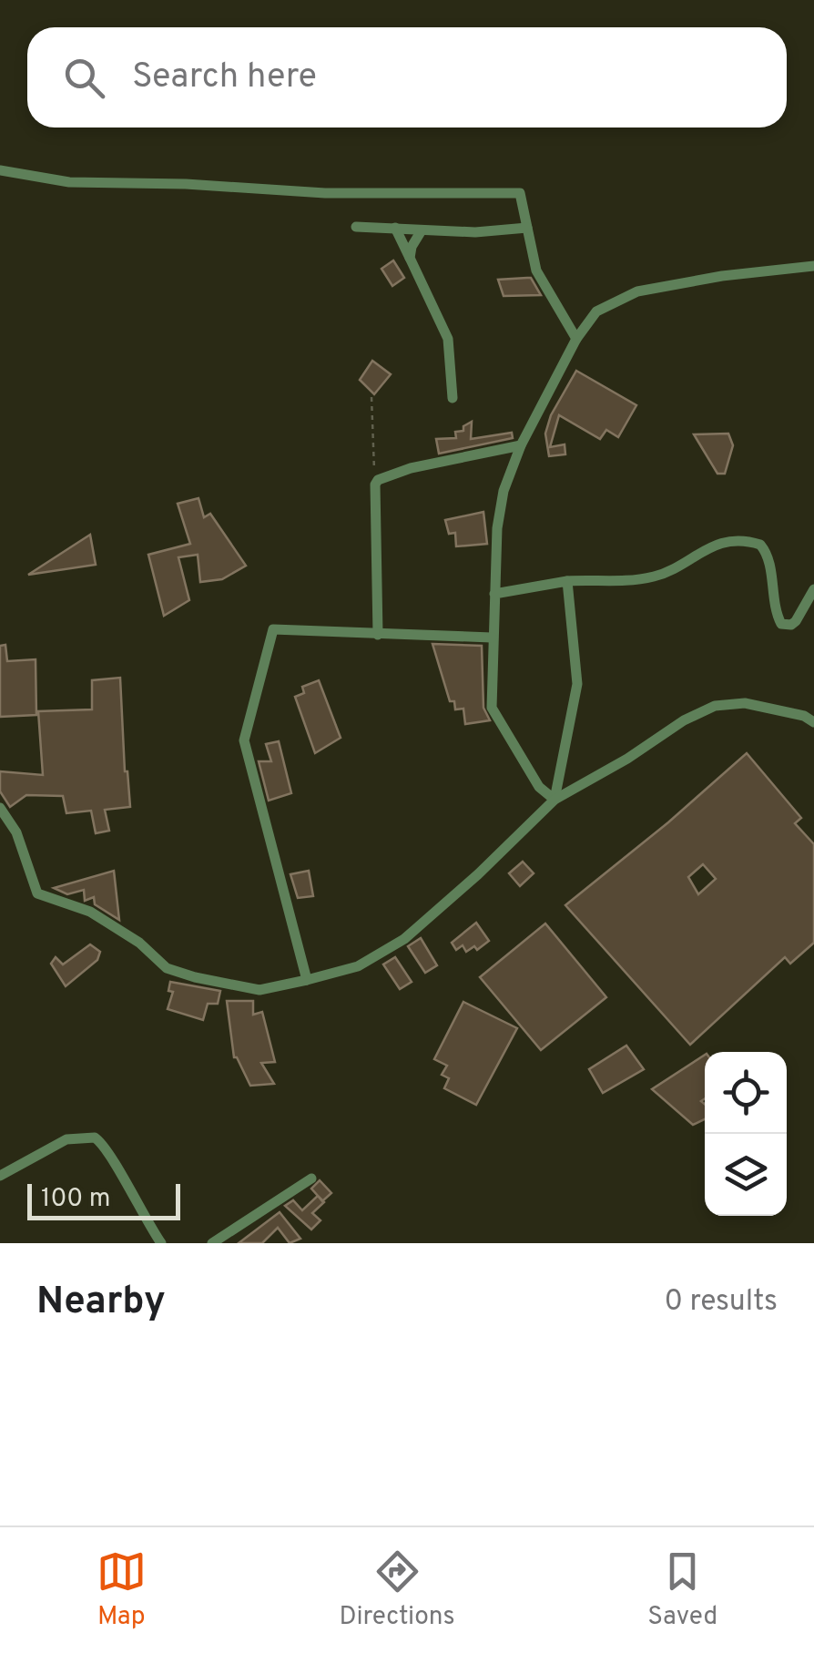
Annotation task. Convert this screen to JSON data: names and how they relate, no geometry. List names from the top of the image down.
{
  "scale_bar": "100 m",
  "page": {
    "search": "Search here",
    "scale": "100 m",
    "heading": ["Nearby", "0 results"],
    "nav": ["Map", "Directions", "Saved"]
  }
}
